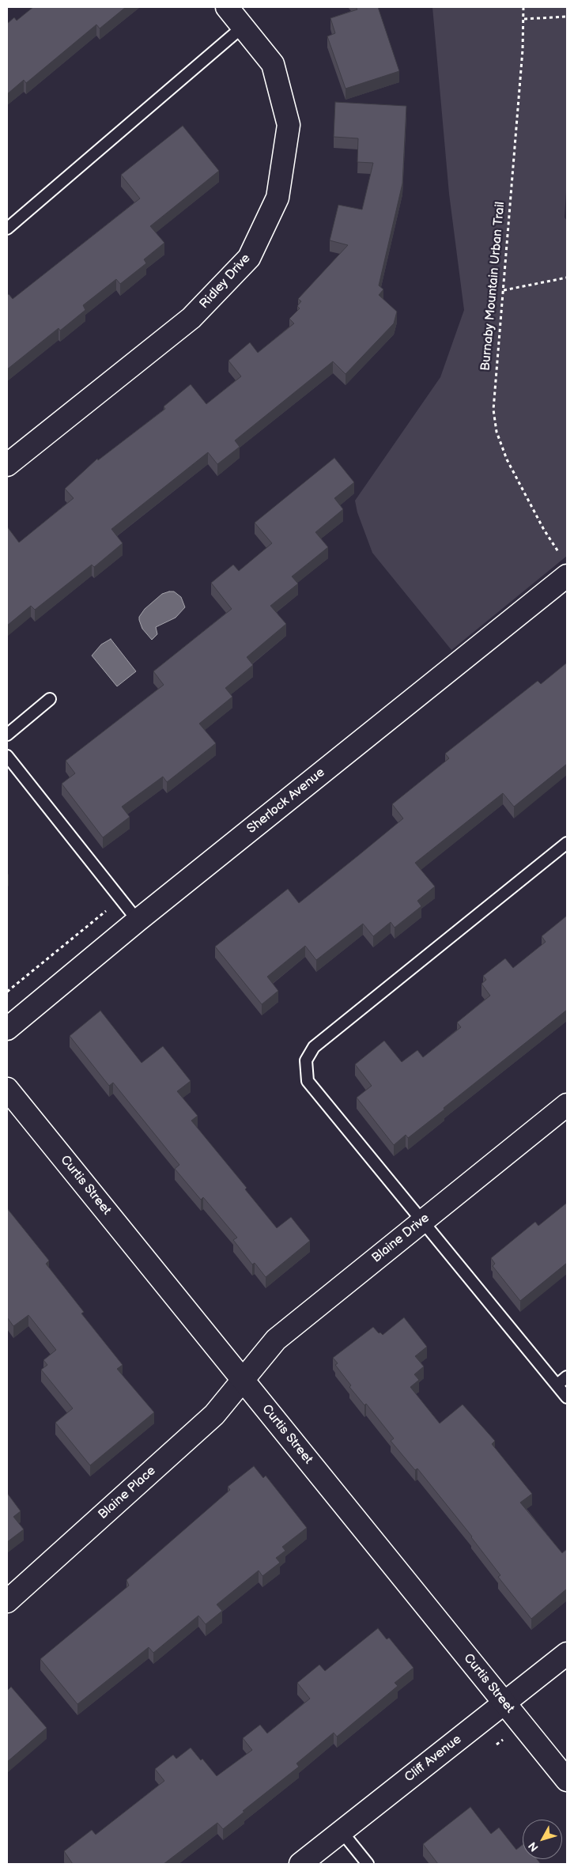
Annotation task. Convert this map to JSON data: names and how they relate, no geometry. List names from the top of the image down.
{
  "streets": {
    "street": [
      "Ridley Drive",
      "Sherlock Avenue",
      "Curtis Street",
      "Blaine Drive",
      "Blaine Place",
      "Cliff Avenue"
    ],
    "path": ["Burnaby Mountain Urban Trail"]
  },
  "crossings": [
    ["Curtis Street", "Blaine Drive"],
    ["Curtis Street", "Blaine Place"],
    ["Curtis Street", "Cliff Avenue"],
    ["Blaine Drive", "Blaine Place"]
  ],
  "north": "bottom left"
}
